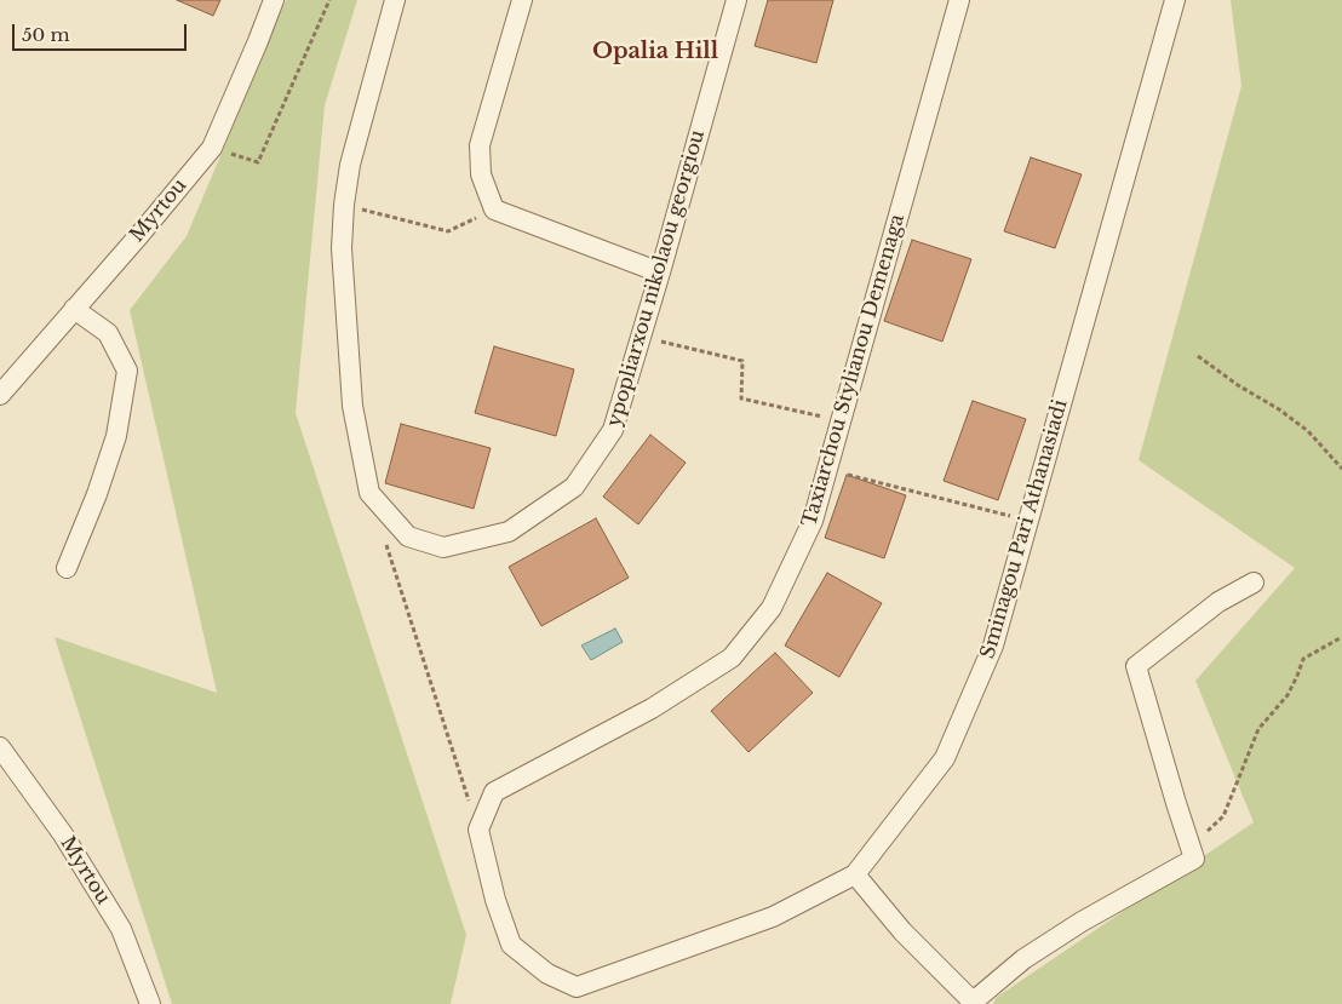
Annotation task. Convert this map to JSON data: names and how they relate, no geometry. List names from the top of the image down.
{
  "streets": {
    "street": [
      "Myrtou",
      "ypopliarxou nikolaou georgiou",
      "Taxiarchou Stylianou Demenaga",
      "Sminagou Pari Athanasiadi"
    ]
  },
  "crossings": [
    ["Taxiarchou Stylianou Demenaga", "Sminagou Pari Athanasiadi"]
  ],
  "districts": ["Opalia Hill"],
  "scale_bar": "50 m"
}
